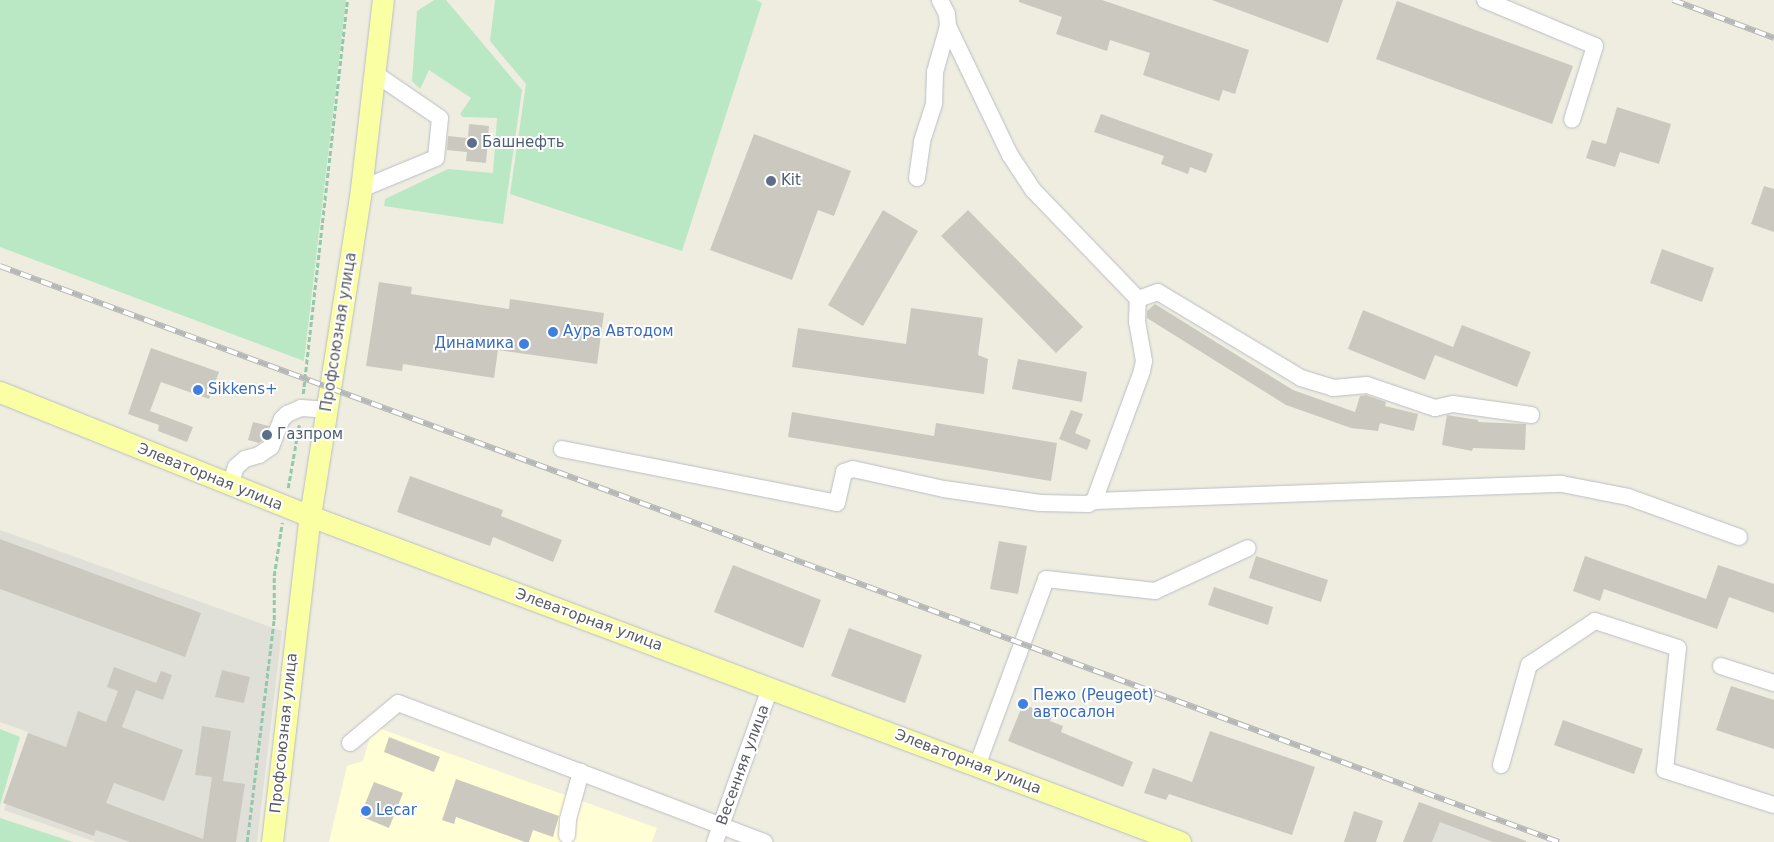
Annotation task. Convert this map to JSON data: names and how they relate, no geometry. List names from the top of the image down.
{
  "streets": {
    "main road": ["Профсоюзная улица", "Элеваторная улица"],
    "street": ["Весенняя улица"]
  },
  "crossings": [
    ["Профсоюзная улица", "Элеваторная улица"],
    ["Элеваторная улица", "Весенняя улица"]
  ],
  "places": [
    "Башнефть",
    "Kit",
    "Аура Автодом",
    "Динамика",
    "Sikkens+",
    "Газпром",
    "Пежо (Peugeot) автосалон",
    "Lecar"
  ]
}
